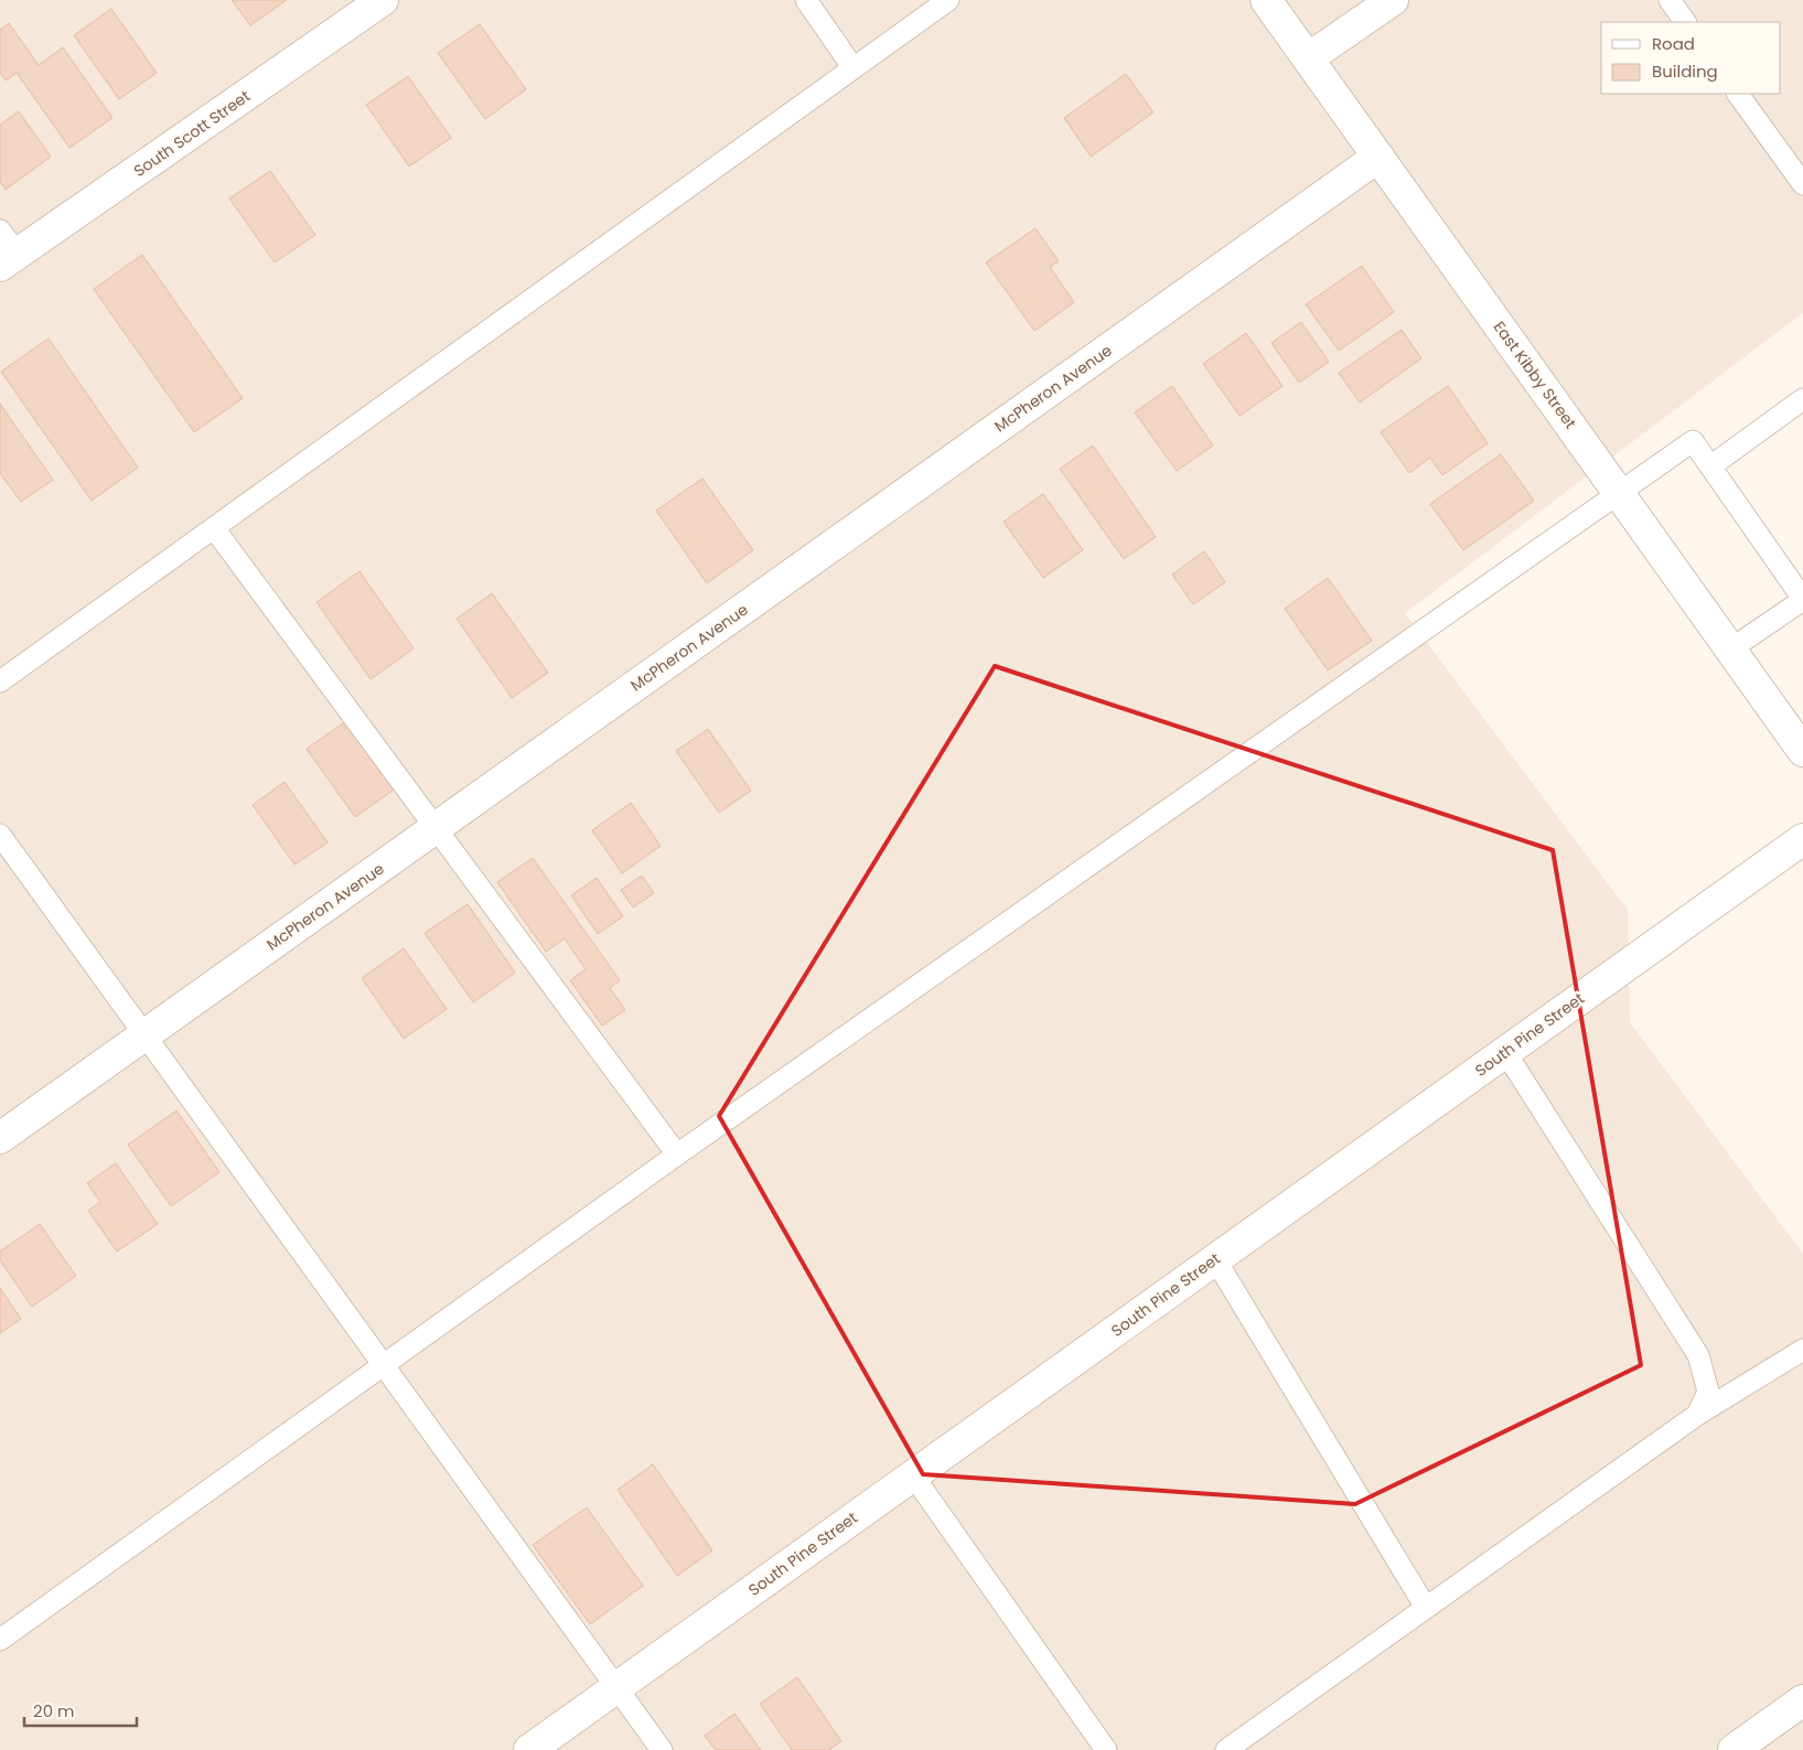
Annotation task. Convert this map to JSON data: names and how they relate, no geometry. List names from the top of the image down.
{
  "streets": {
    "street": [
      "South Scott Street",
      "East Kibby Street",
      "McPheron Avenue",
      "South Pine Street"
    ]
  },
  "crossings": [
    ["East Kibby Street", "McPheron Avenue"]
  ],
  "legend": ["Road", "Building"],
  "scale_bar": "20 m"
}
